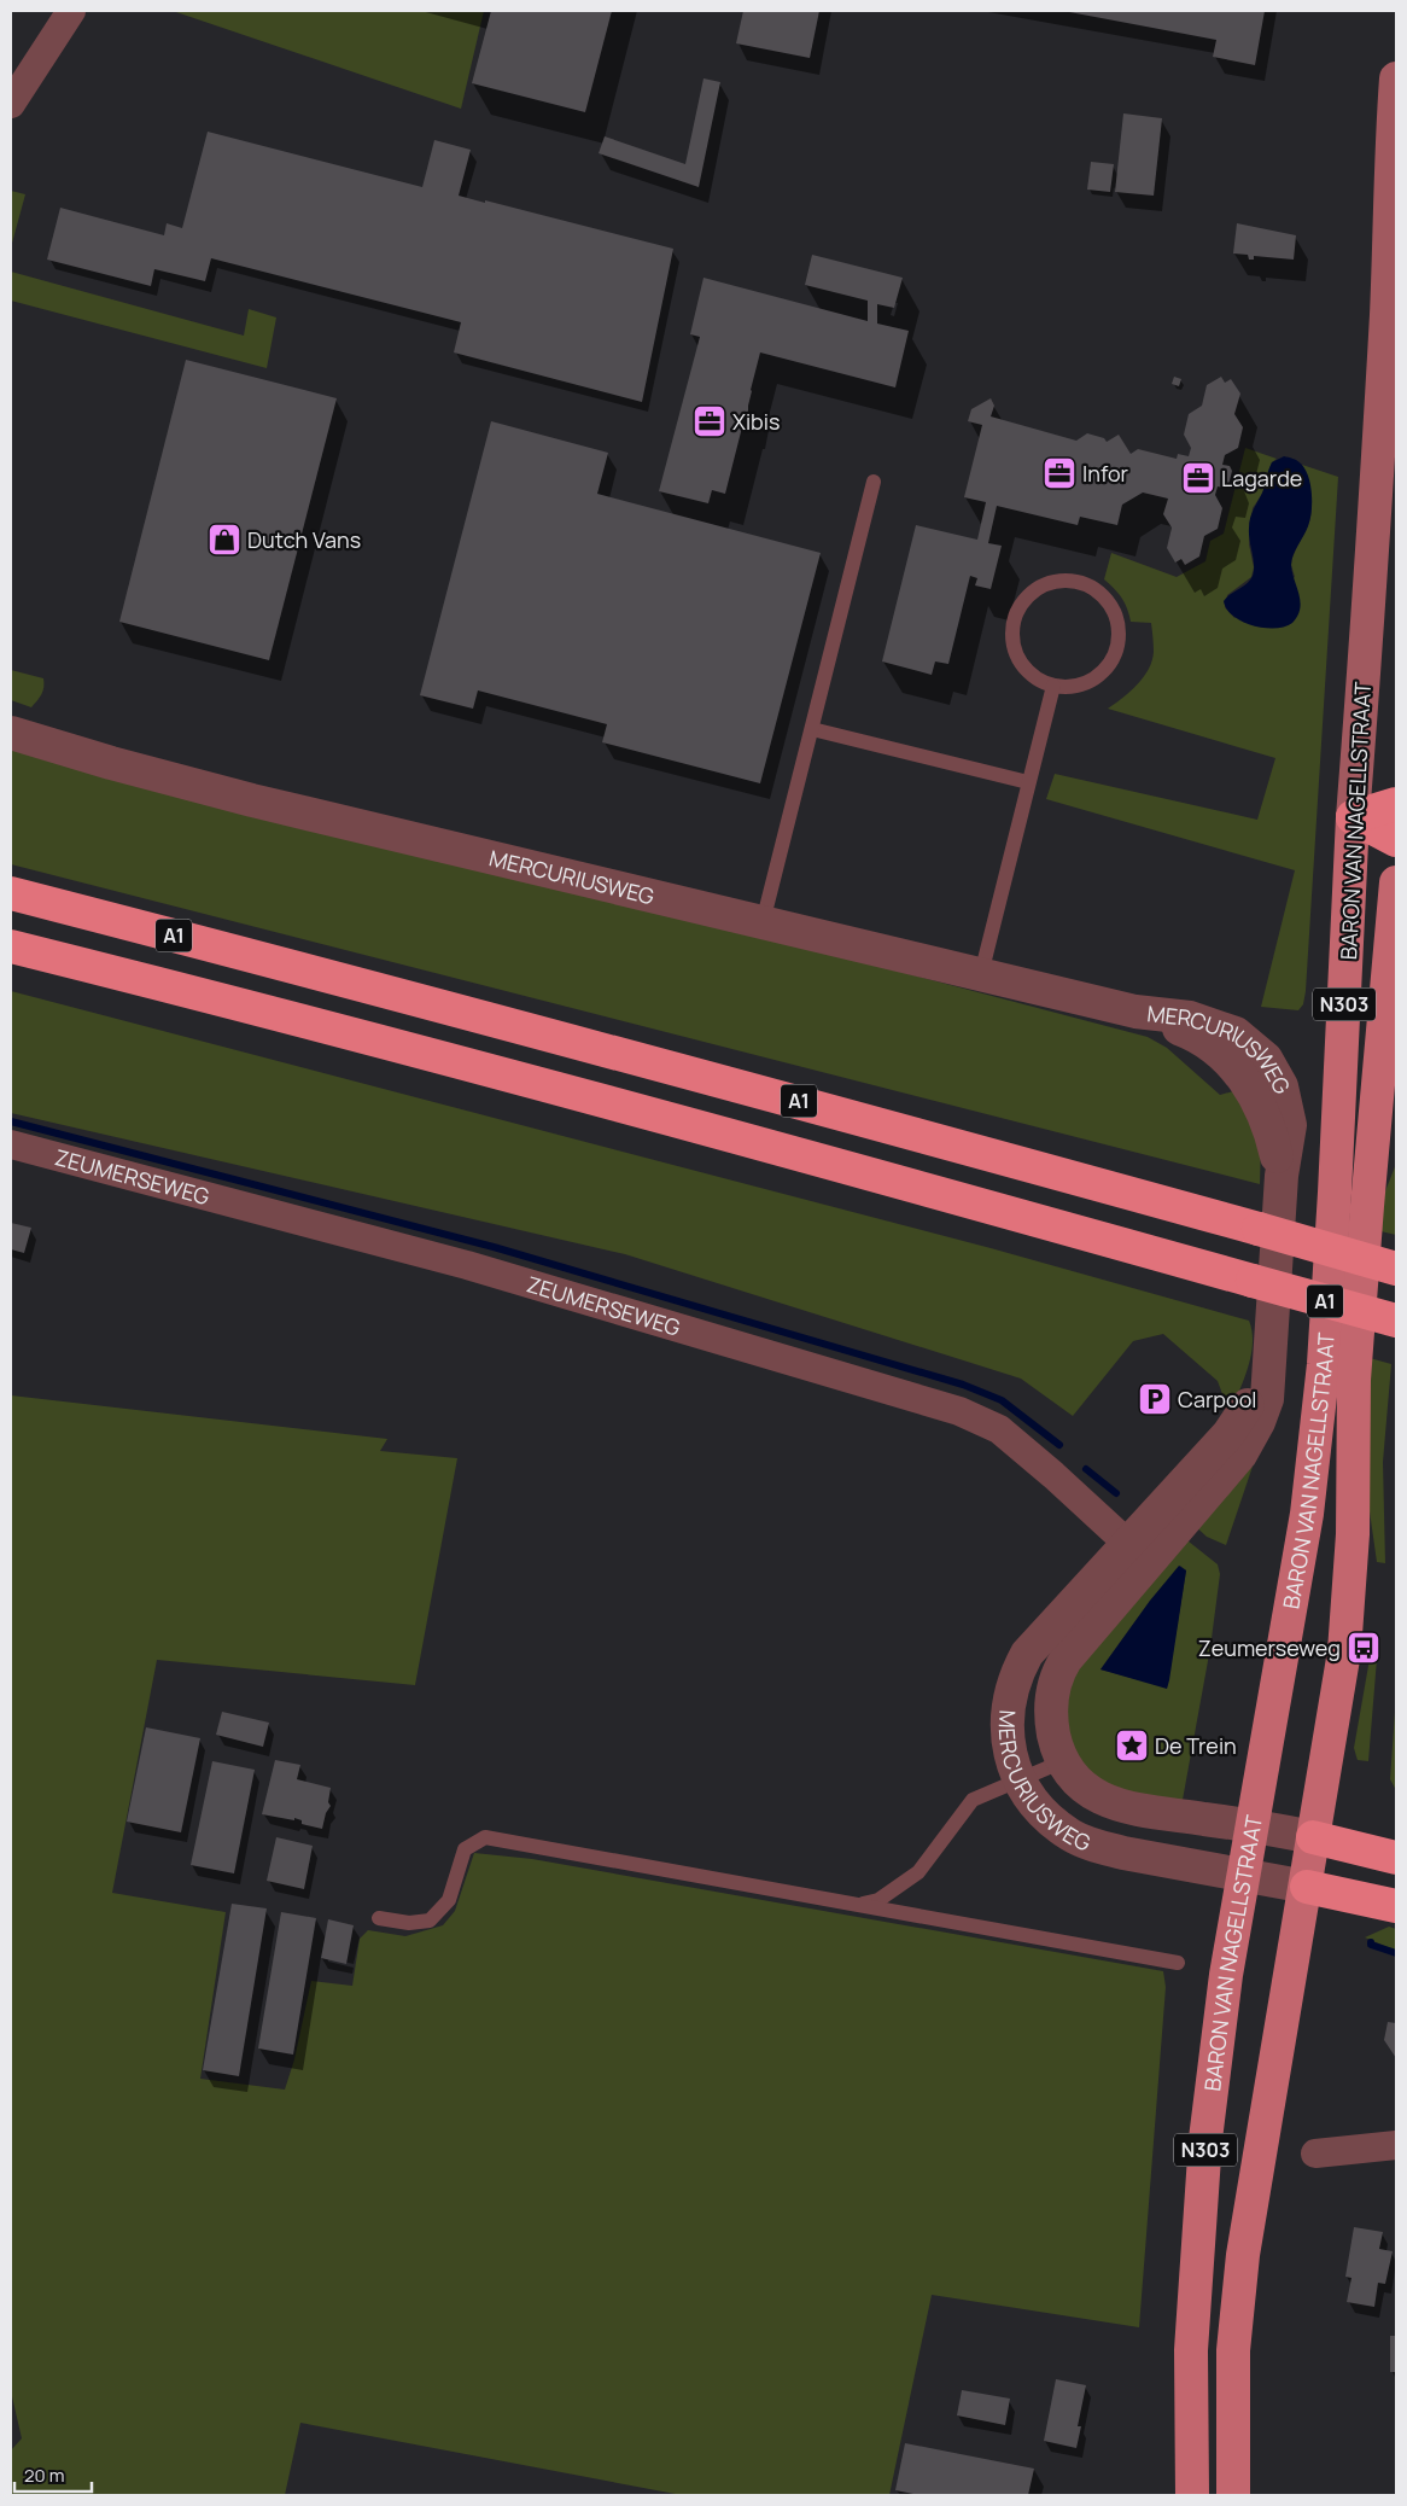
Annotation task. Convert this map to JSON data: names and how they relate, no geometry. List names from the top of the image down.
{
  "streets": {
    "highway": ["A1"],
    "main road": ["BARON VAN NAGELLSTRAAT", "N303"],
    "street": ["MERCURIUSWEG", "ZEUMERSEWEG"]
  },
  "crossings": [
    ["BARON VAN NAGELLSTRAAT", "MERCURIUSWEG"],
    ["MERCURIUSWEG", "ZEUMERSEWEG"]
  ],
  "places": {
    "office": ["Xibis", "Infor", "Lagarde"],
    "shop": ["Dutch Vans"],
    "parking": ["Carpool"],
    "bus stop": ["Zeumerseweg"],
    "place": ["De Trein"]
  },
  "scale_bar": "20 m"
}
